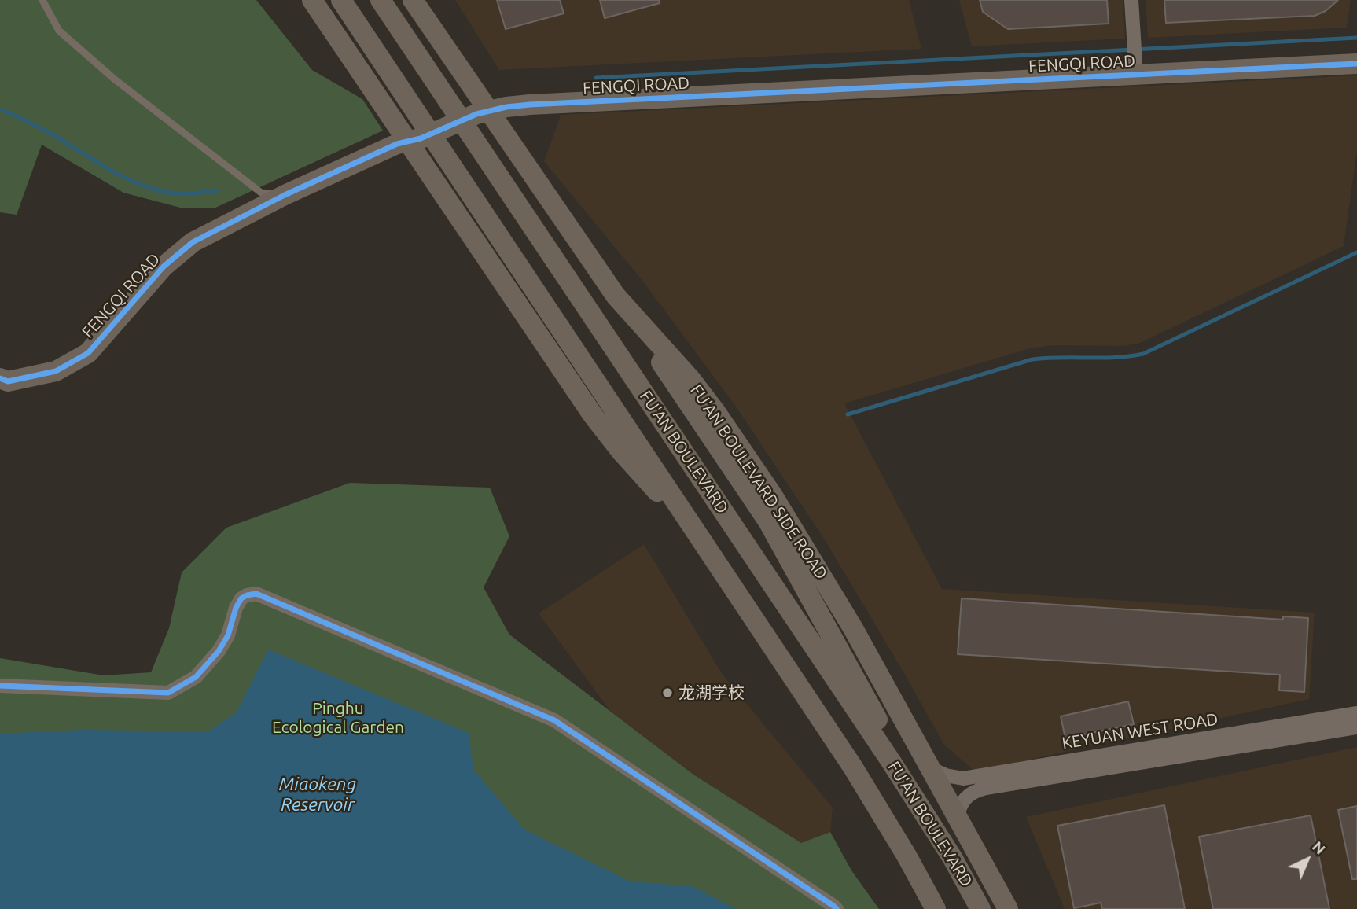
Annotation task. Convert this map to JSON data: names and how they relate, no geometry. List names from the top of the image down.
{
  "streets": {
    "main road": ["FENGQI ROAD", "FU'AN BOULEVARD", "FU'AN BOULEVARD SIDE ROAD"],
    "street": ["KEYUAN WEST ROAD"]
  },
  "crossings": [
    ["FENGQI ROAD", "FU'AN BOULEVARD SIDE ROAD"],
    ["FU'AN BOULEVARD SIDE ROAD", "KEYUAN WEST ROAD"]
  ],
  "water": ["Miaokeng Reservoir"],
  "parks": ["Pinghu Ecological Garden"],
  "places": ["龙湖学校"],
  "north": "top right"
}
